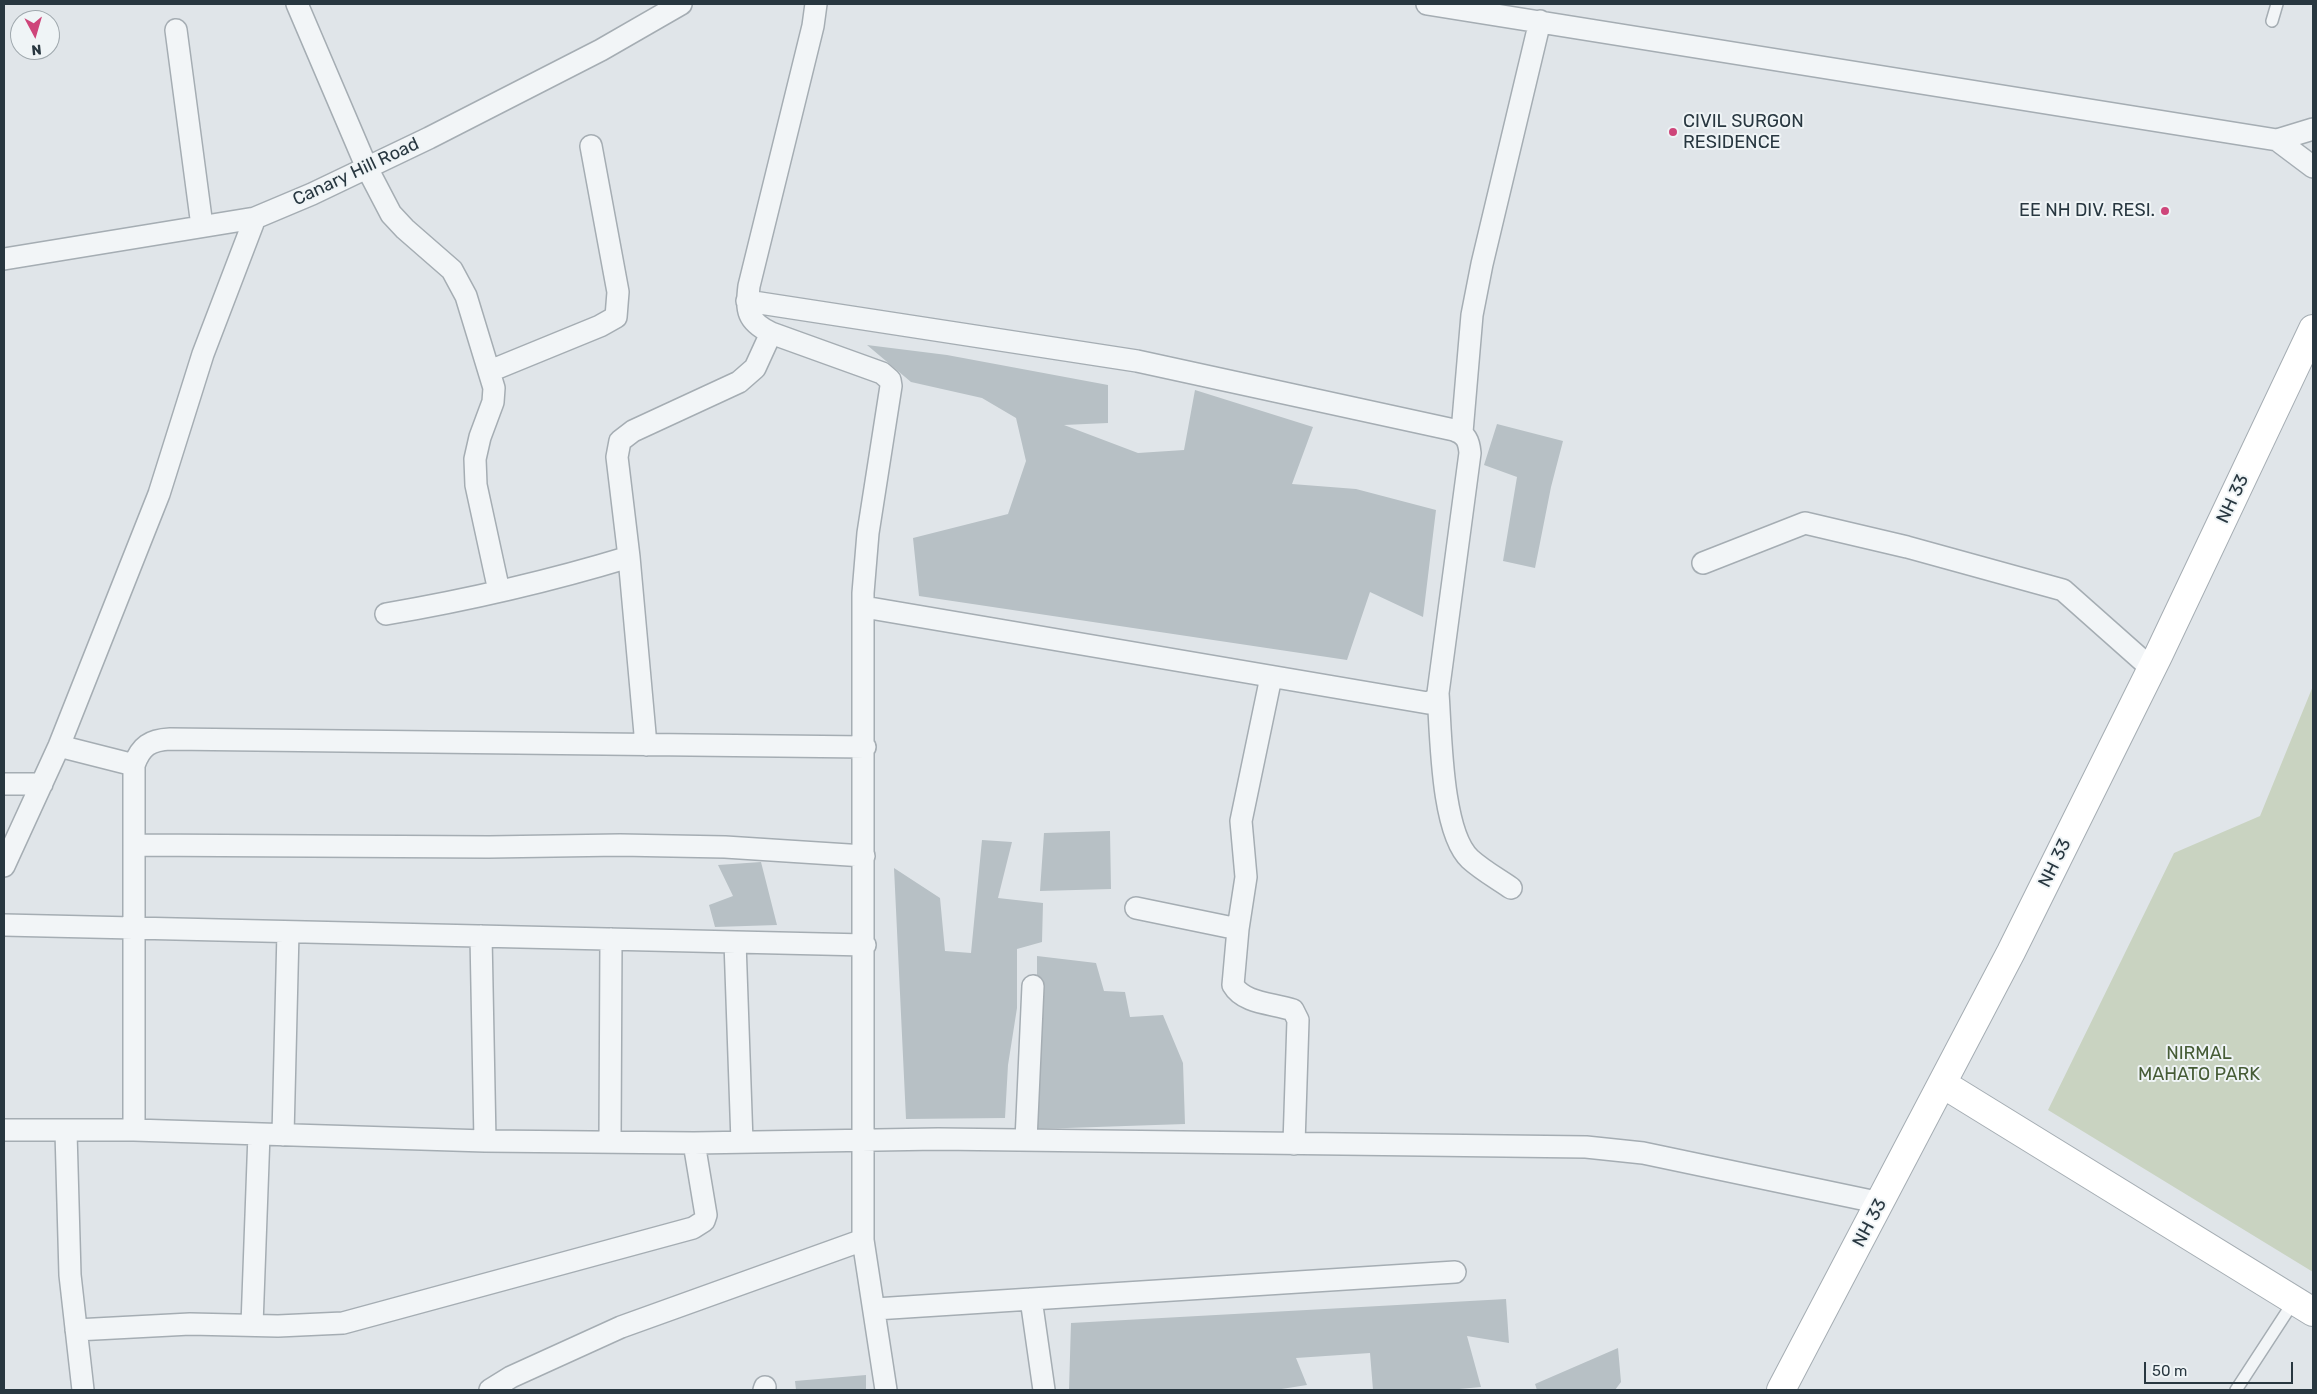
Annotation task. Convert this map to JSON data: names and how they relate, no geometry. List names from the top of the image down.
{
  "streets": {
    "main road": ["NH 33"],
    "street": ["Canary Hill Road"]
  },
  "parks": ["NIRMAL MAHATO PARK"],
  "places": ["CIVIL SURGON RESIDENCE", "EE NH DIV. RESI."],
  "scale_bar": "50 m",
  "north": "bottom"
}
